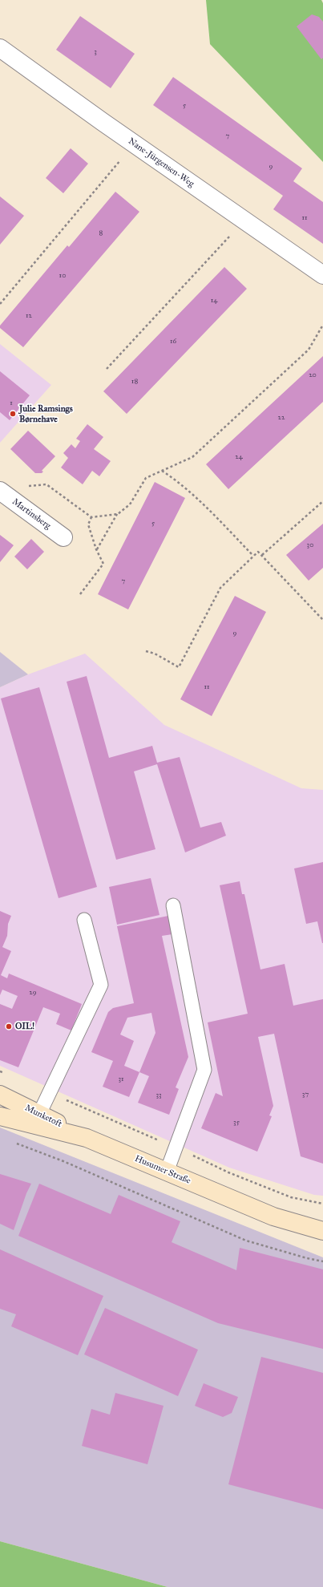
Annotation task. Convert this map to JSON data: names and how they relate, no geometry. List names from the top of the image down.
{
  "streets": {
    "main road": ["Munketoft", "Husumer Straße"],
    "street": ["Nane-Jürgensen-Weg", "Martinsberg"]
  },
  "crossings": [
    ["Munketoft", "Husumer Straße"]
  ],
  "places": ["Julie Ramsings Børnehave", "OIL!"],
  "house_numbers": [
    "3",
    "5",
    "7",
    "9",
    "11",
    "8",
    "10",
    "14",
    "12",
    "16",
    "20",
    "18",
    "1",
    "22",
    "24",
    "5",
    "30",
    "7",
    "9",
    "11",
    "29",
    "31",
    "37",
    "33",
    "35"
  ]
}
